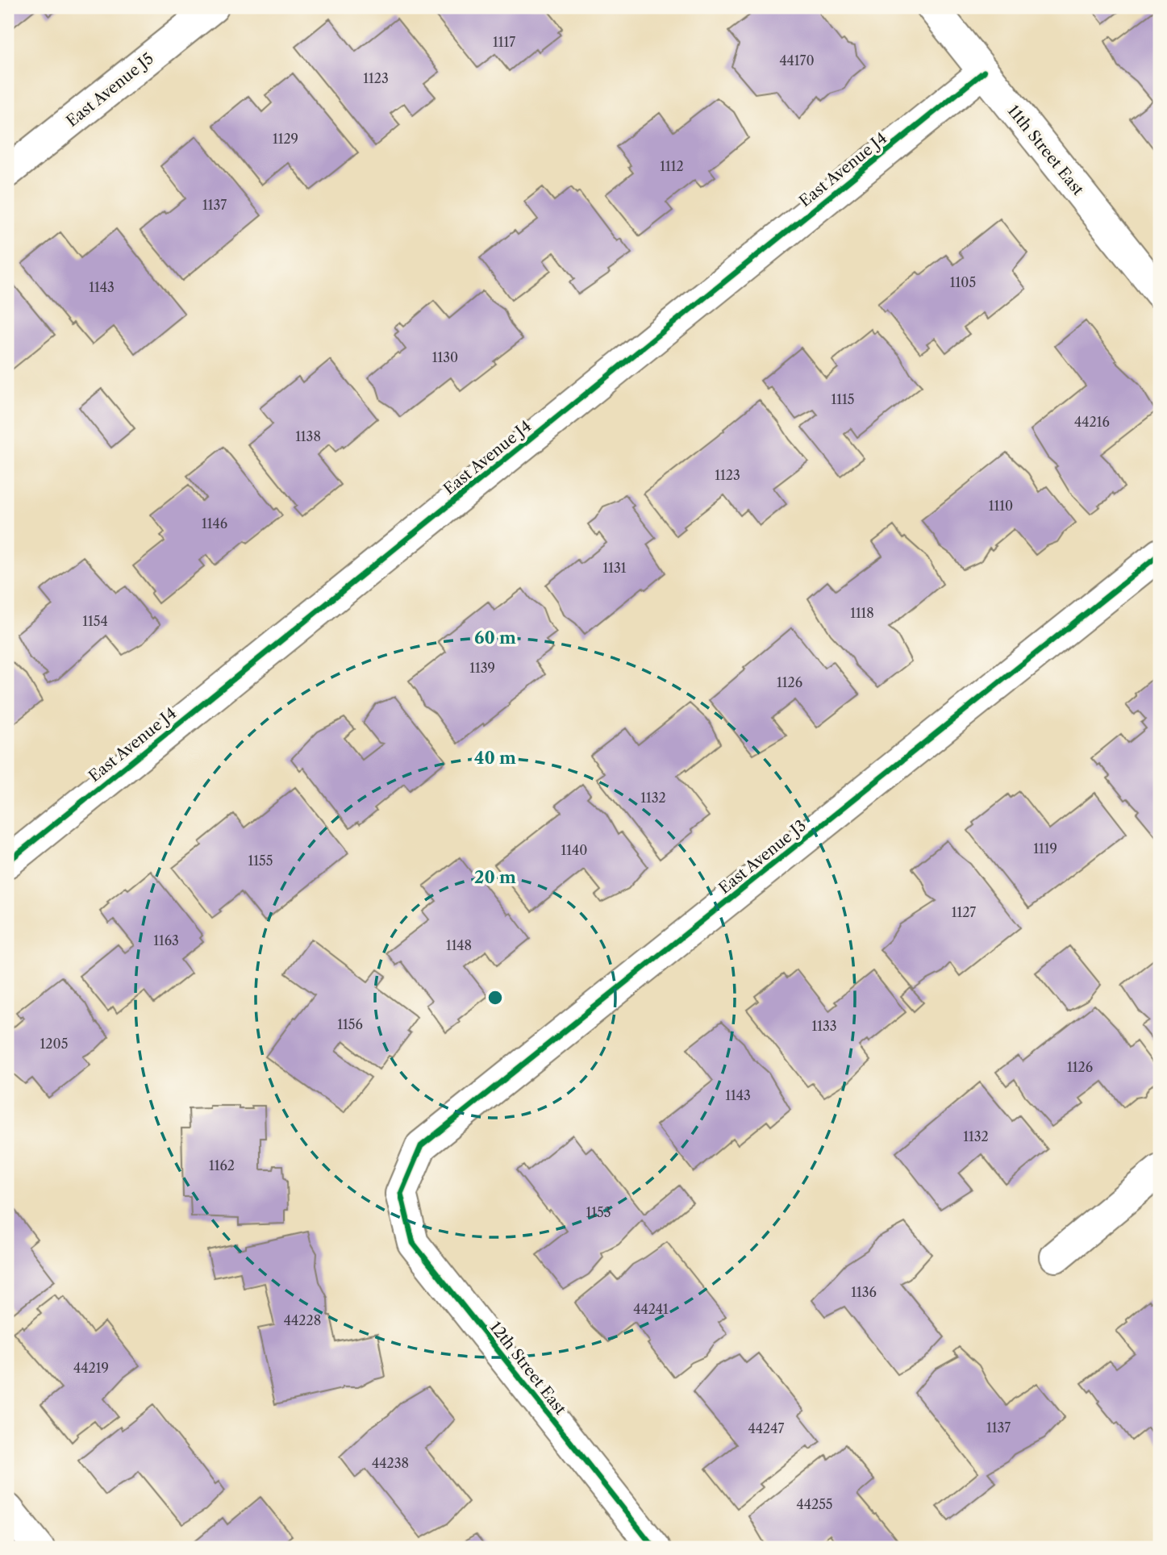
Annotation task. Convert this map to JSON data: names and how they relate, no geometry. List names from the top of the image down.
{
  "streets": {
    "street": [
      "East Avenue J5",
      "11th Street East",
      "East Avenue J4",
      "East Avenue J3",
      "12th Street East"
    ]
  },
  "crossings": [
    ["11th Street East", "East Avenue J4"],
    ["East Avenue J3", "12th Street East"]
  ],
  "house_numbers": [
    "1117",
    "44170",
    "1123",
    "1129",
    "1112",
    "1137",
    "1105",
    "1143",
    "1130",
    "1115",
    "44216",
    "1138",
    "1123",
    "1110",
    "1146",
    "1131",
    "1118",
    "1154",
    "1139",
    "1126",
    "1132",
    "1119",
    "1140",
    "1155",
    "1127",
    "1163",
    "1148",
    "1156",
    "1133",
    "1205",
    "1126",
    "1143",
    "1132",
    "1162",
    "1153",
    "1136",
    "44241",
    "44228",
    "44219",
    "1137",
    "44247",
    "44238",
    "44255"
  ],
  "rings": ["60 m", "40 m", "20 m"]
}
